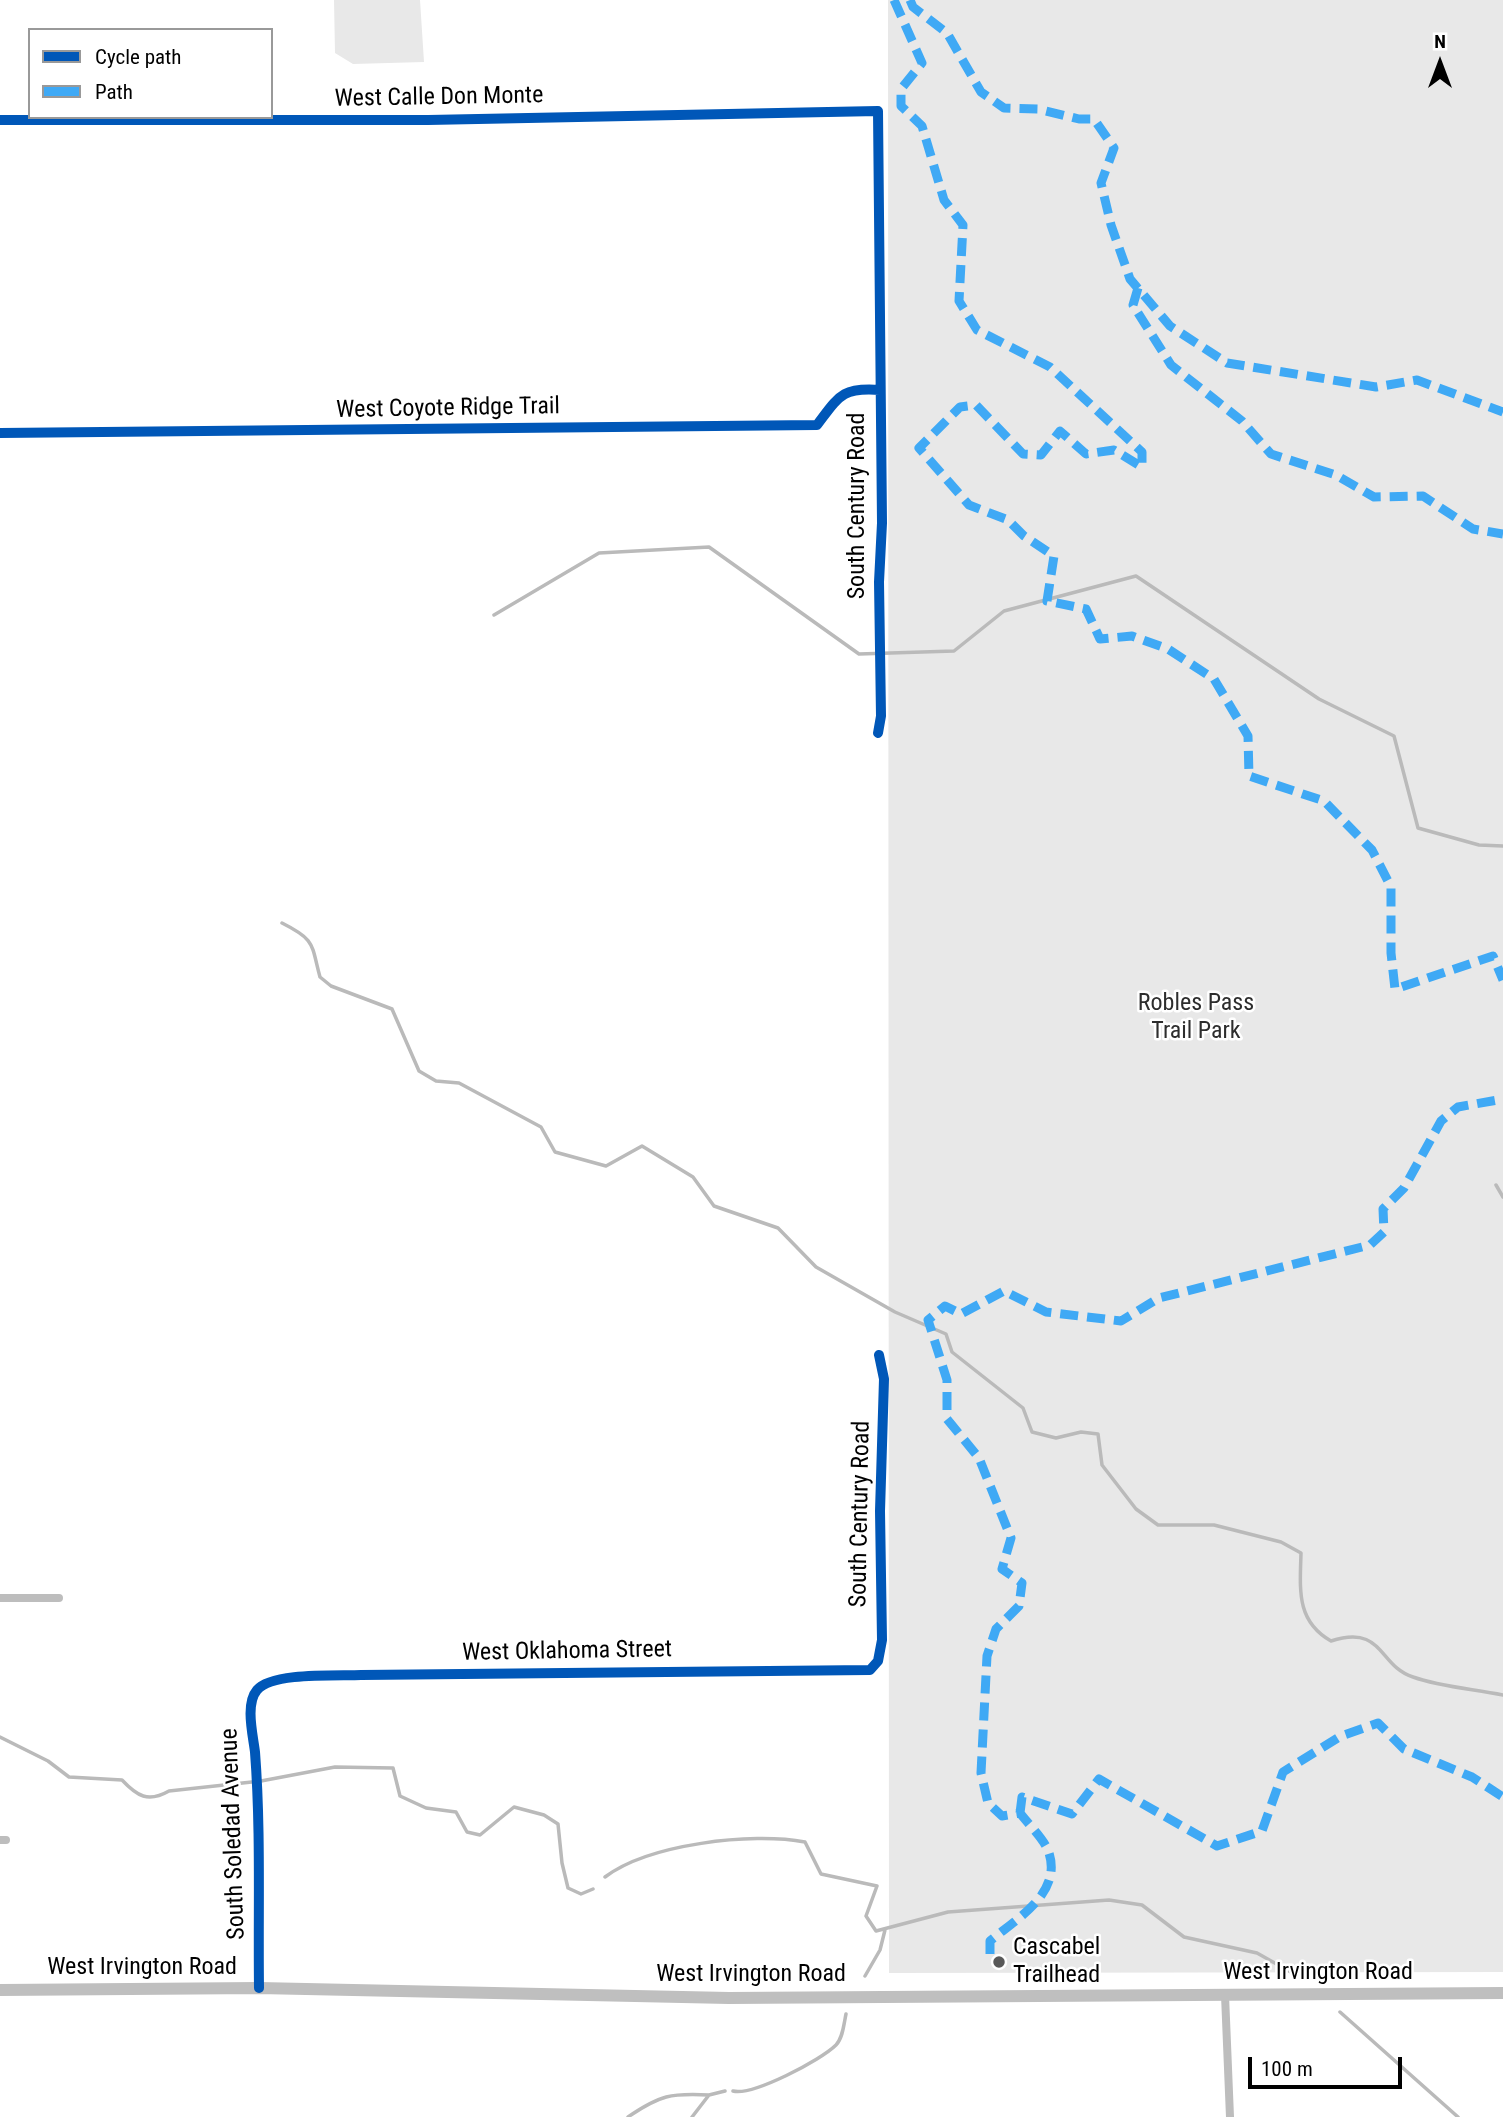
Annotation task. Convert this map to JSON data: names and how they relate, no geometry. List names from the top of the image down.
{
  "streets": {
    "main road": ["West Irvington Road"],
    "street": [
      "West Calle Don Monte",
      "West Coyote Ridge Trail",
      "South Century Road",
      "West Oklahoma Street",
      "South Soledad Avenue"
    ]
  },
  "crossings": [
    ["West Calle Don Monte", "South Century Road"],
    ["West Coyote Ridge Trail", "South Century Road"],
    ["South Century Road", "West Oklahoma Street"],
    ["West Oklahoma Street", "South Soledad Avenue"],
    ["South Soledad Avenue", "West Irvington Road"]
  ],
  "parks": ["Robles Pass Trail Park"],
  "places": ["Cascabel Trailhead"],
  "legend": ["Cycle path", "Path"],
  "scale_bar": "100 m",
  "north": "top"
}
